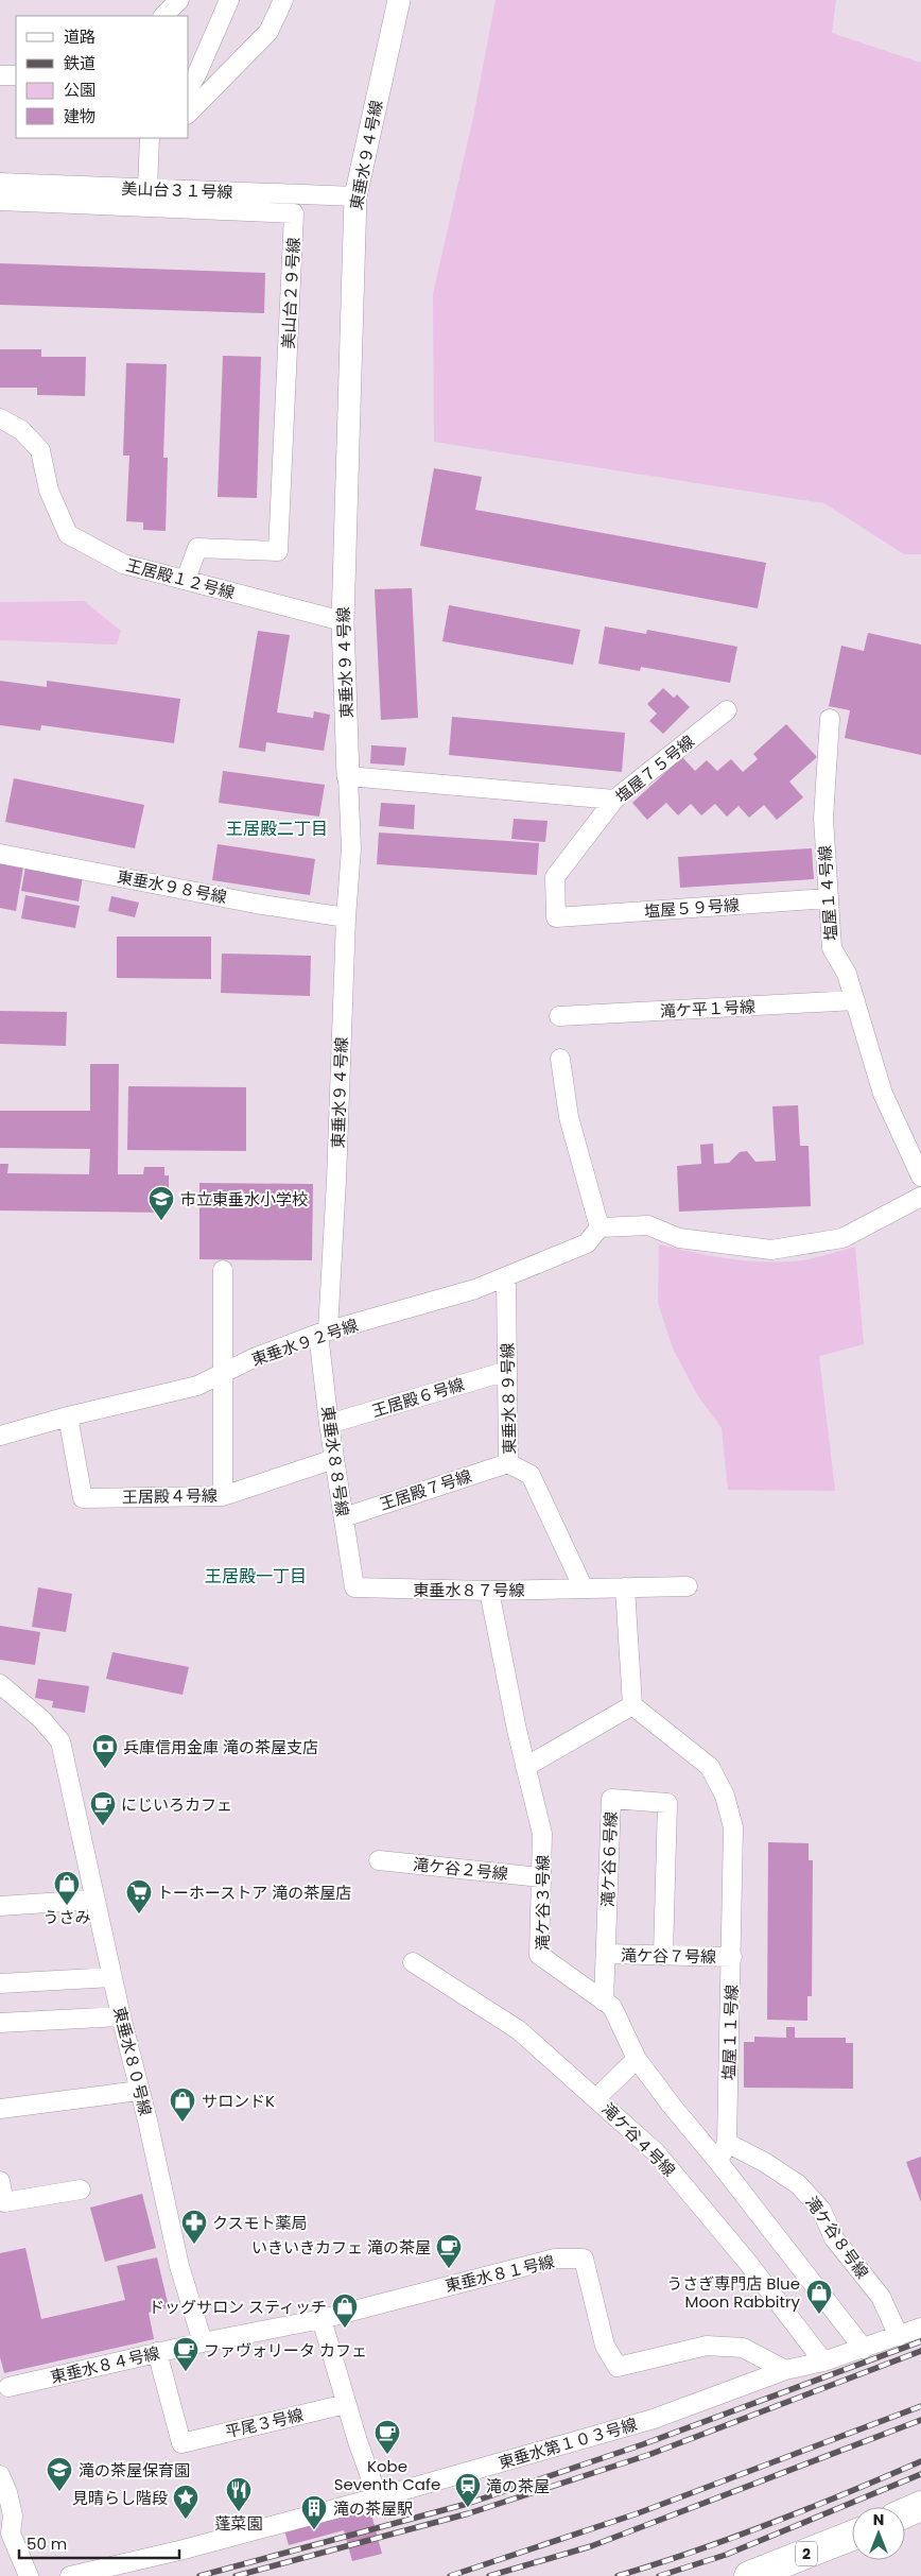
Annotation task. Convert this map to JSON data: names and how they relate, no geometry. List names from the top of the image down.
{
  "streets": {
    "highway": ["2"],
    "street": [
      "東垂水９４号線",
      "美山台３１号線",
      "美山台２９号線",
      "王居殿１２号線",
      "塩屋７５号線",
      "東垂水９８号線",
      "塩屋１４号線",
      "塩屋５９号線",
      "滝ケ平１号線",
      "東垂水９２号線",
      "王居殿６号線",
      "東垂水８９号線",
      "東垂水８８号線",
      "王居殿７号線",
      "王居殿４号線",
      "東垂水８７号線",
      "滝ケ谷６号線",
      "滝ケ谷２号線",
      "滝ケ谷３号線",
      "滝ケ谷７号線",
      "塩屋１１号線",
      "東垂水８０号線",
      "滝ケ谷４号線",
      "滝ケ谷８号線",
      "東垂水８１号線",
      "東垂水８４号線",
      "平尾３号線",
      "東垂水第１０３号線"
    ]
  },
  "crossings": [
    ["東垂水９４号線", "美山台３１号線"],
    ["東垂水９４号線", "王居殿１２号線"],
    ["東垂水９４号線", "東垂水９８号線"],
    ["東垂水９４号線", "東垂水９２号線"],
    ["東垂水９４号線", "東垂水８８号線"],
    ["美山台２９号線", "王居殿１２号線"],
    ["塩屋７５号線", "塩屋５９号線"],
    ["塩屋１４号線", "塩屋５９号線"],
    ["塩屋１４号線", "滝ケ平１号線"],
    ["東垂水９２号線", "東垂水８９号線"],
    ["東垂水９２号線", "東垂水８８号線"],
    ["東垂水９２号線", "王居殿４号線"],
    ["王居殿６号線", "東垂水８９号線"],
    ["王居殿６号線", "東垂水８８号線"],
    ["東垂水８９号線", "王居殿７号線"],
    ["東垂水８９号線", "東垂水８７号線"],
    ["東垂水８８号線", "王居殿７号線"],
    ["東垂水８８号線", "王居殿４号線"],
    ["東垂水８８号線", "東垂水８７号線"],
    ["東垂水８７号線", "滝ケ谷３号線"],
    ["滝ケ谷６号線", "滝ケ谷３号線"],
    ["滝ケ谷６号線", "滝ケ谷７号線"],
    ["滝ケ谷２号線", "滝ケ谷３号線"],
    ["滝ケ谷３号線", "塩屋１１号線"],
    ["滝ケ谷７号線", "塩屋１１号線"],
    ["塩屋１１号線", "滝ケ谷８号線"],
    ["東垂水８０号線", "東垂水８４号線"],
    ["滝ケ谷４号線", "東垂水第１０３号線"],
    ["滝ケ谷８号線", "東垂水第１０３号線"],
    ["東垂水８１号線", "東垂水第１０３号線"],
    ["東垂水８４号線", "平尾３号線"]
  ],
  "districts": ["王居殿二丁目", "王居殿一丁目"],
  "places": {
    "school or university": ["市立東垂水小学校", "滝の茶屋保育園"],
    "bank": ["兵庫信用金庫 滝の茶屋支店"],
    "cafe": [
      "にじいろカフェ",
      "いきいきカフェ 滝の茶屋",
      "ファヴォリータ カフェ",
      "Kobe Seventh Cafe"
    ],
    "shop": [
      "うさみ",
      "サロンドK",
      "うさぎ専門店 Blue Moon Rabbitry",
      "ドッグサロン スティッチ"
    ],
    "supermarket": ["トーホーストア 滝の茶屋店"],
    "pharmacy": ["クスモト薬局"],
    "station": ["滝の茶屋"],
    "restaurant": ["蓬菜園"],
    "place": ["見晴らし階段"],
    "building": ["滝の茶屋駅"]
  },
  "legend": [
    "道路",
    "鉄道",
    "公園",
    "建物"
  ],
  "scale_bar": "50 m",
  "north": "top"
}
